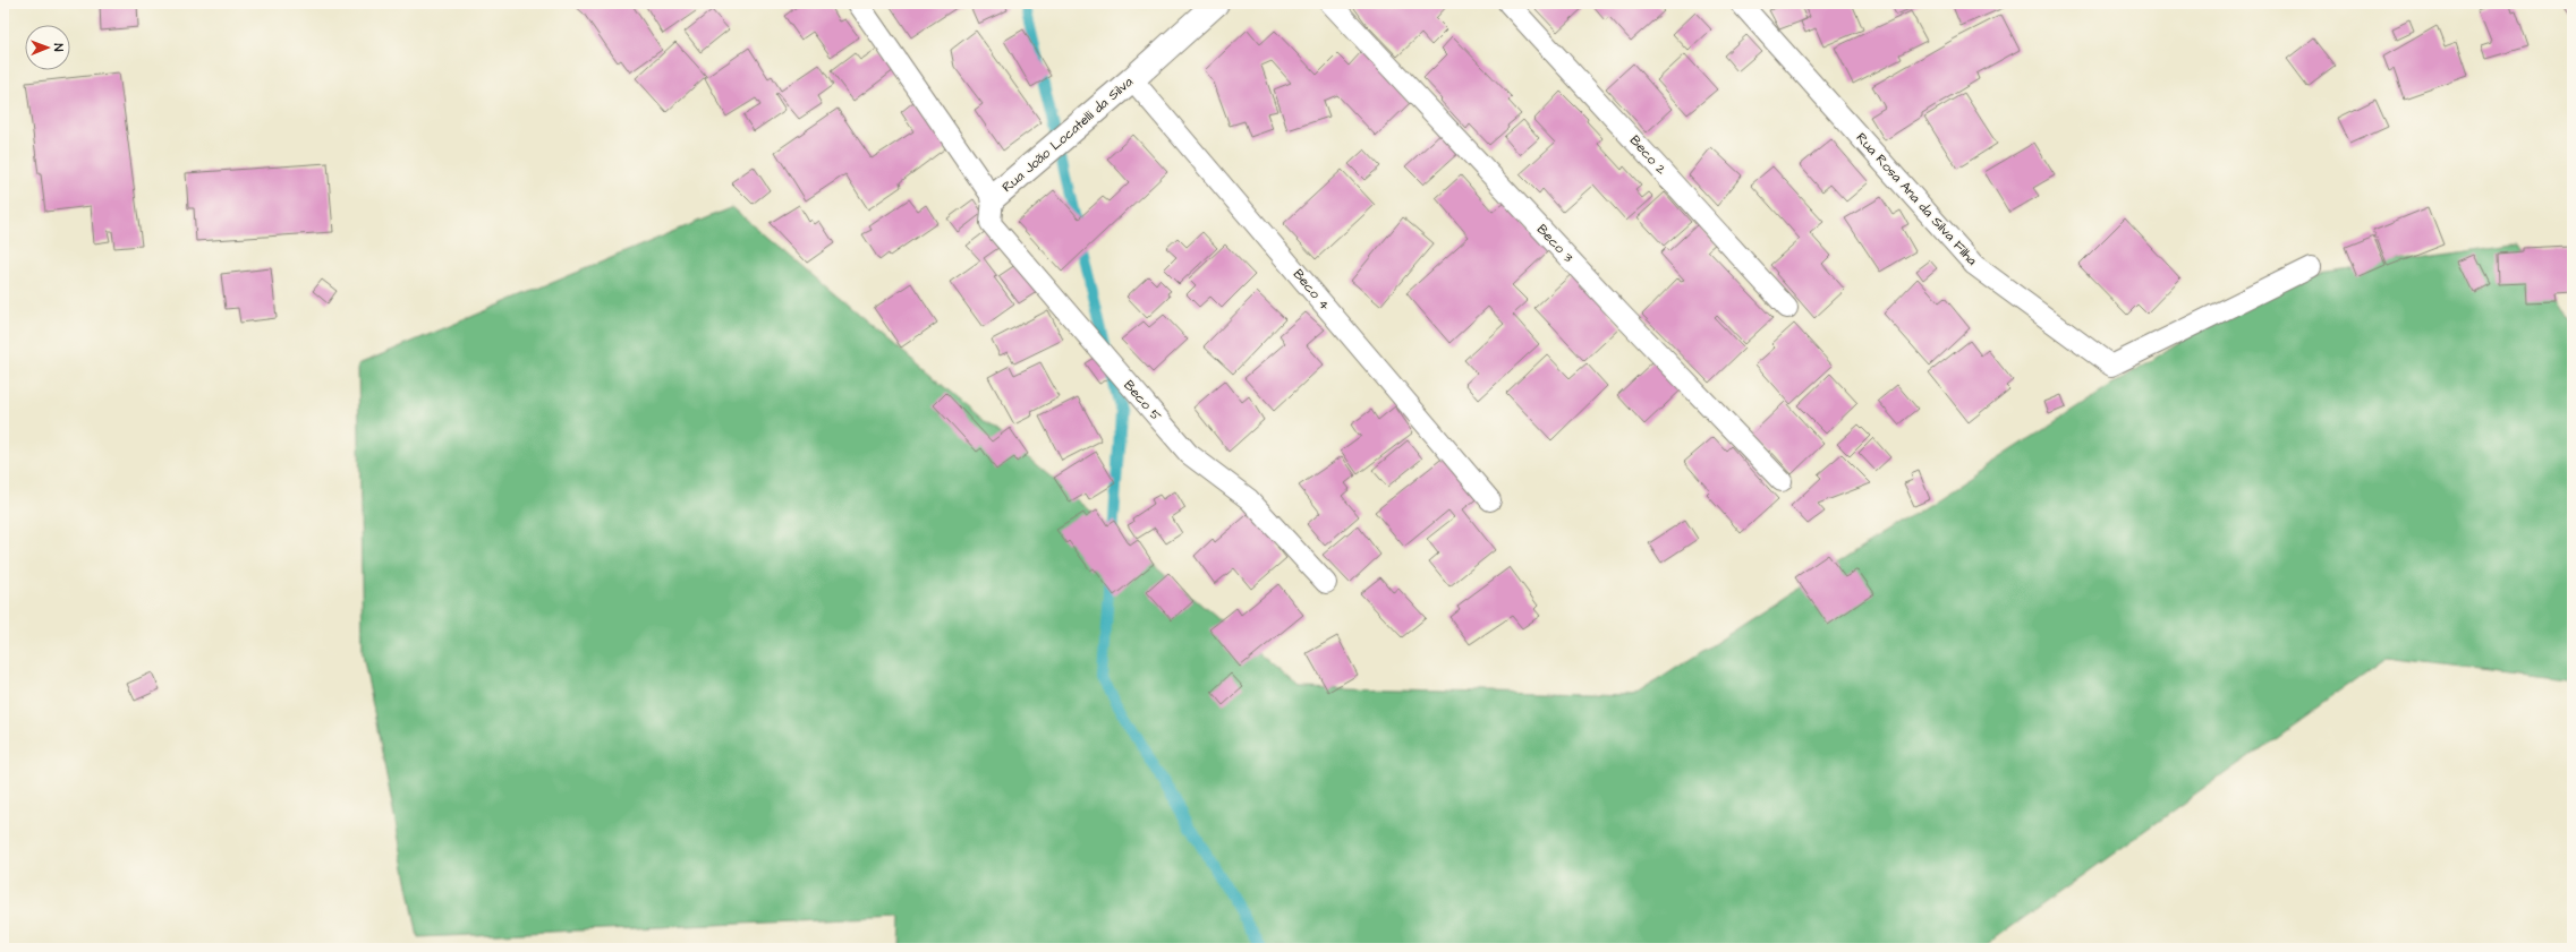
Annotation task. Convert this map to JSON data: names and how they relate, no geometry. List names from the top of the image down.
{
  "streets": {
    "street": ["Rua João Locatelli da Silva"],
    "lane": [
      "Beco 2",
      "Rua Rosa Ana da Silva Filha",
      "Beco 3",
      "Beco 4",
      "Beco 5"
    ]
  },
  "crossings": [
    ["Rua João Locatelli da Silva", "Beco 4"],
    ["Rua João Locatelli da Silva", "Beco 5"]
  ],
  "north": "right"
}
